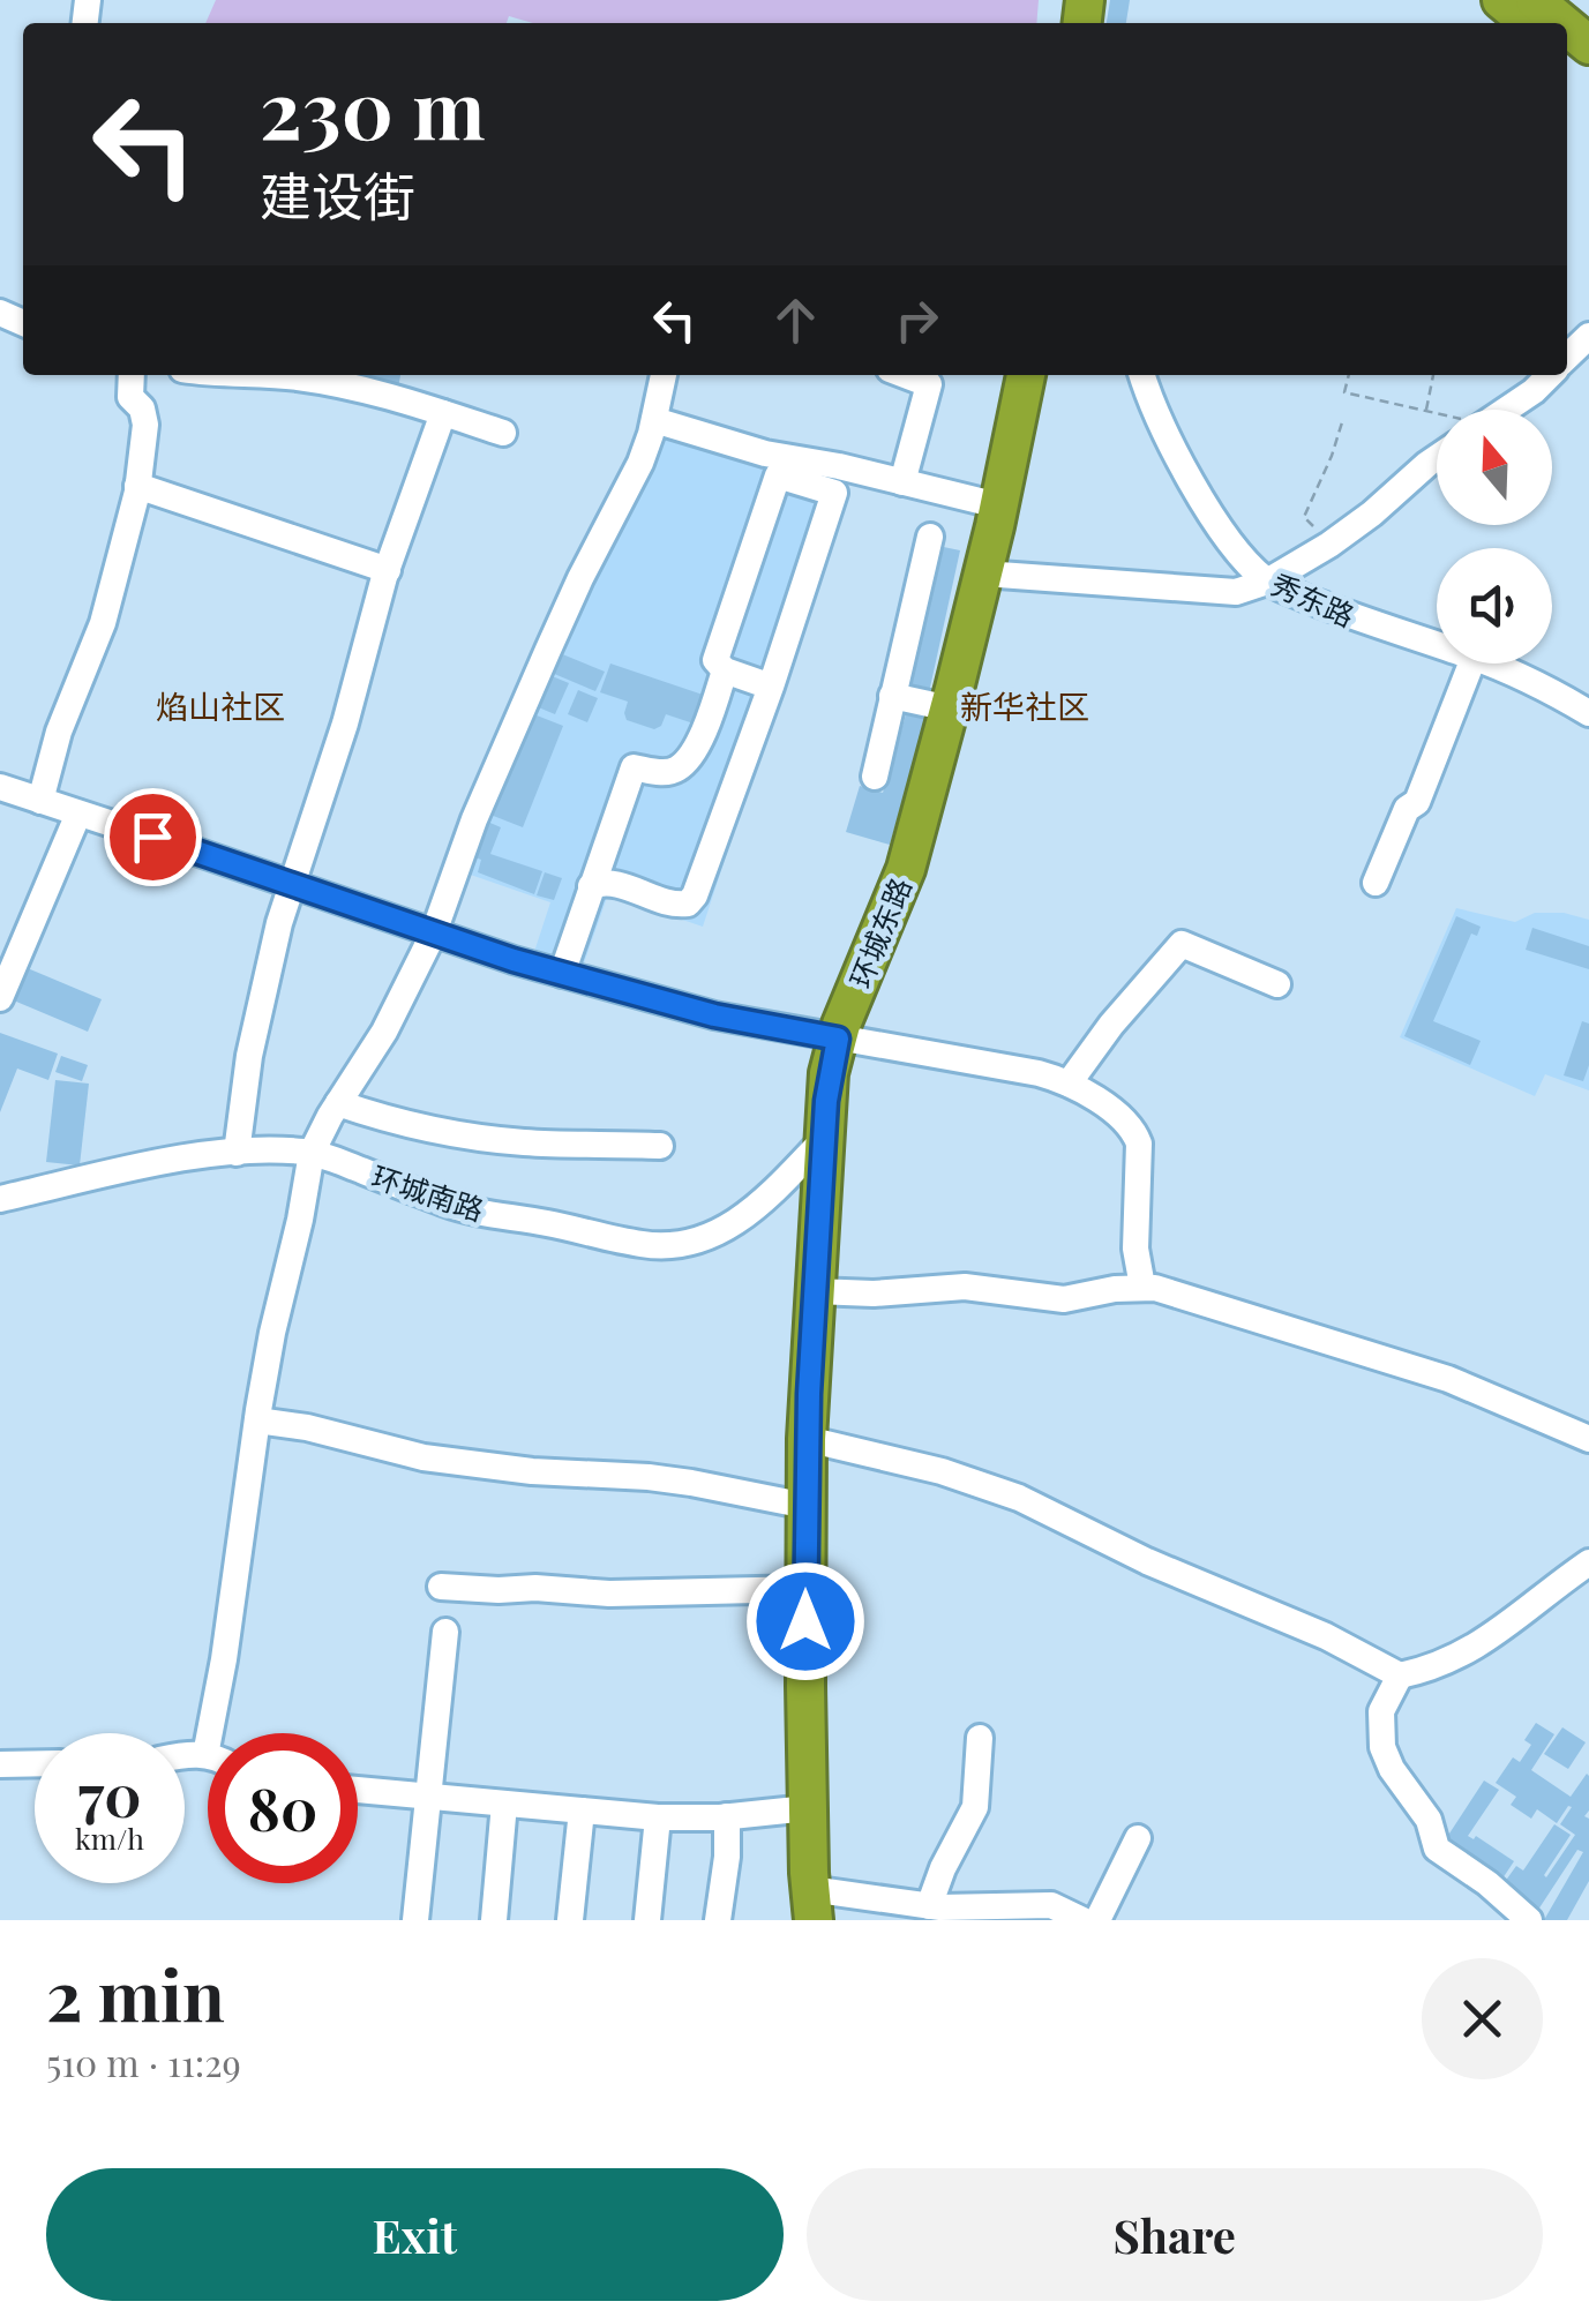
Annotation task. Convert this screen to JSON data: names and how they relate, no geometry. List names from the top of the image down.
{
  "streets": {
    "highway": ["环城东路"],
    "street": ["秀东路", "环城南路"]
  },
  "crossings": [
    ["环城东路", "环城南路"]
  ],
  "districts": ["焰山社区", "新华社区"],
  "north": "top",
  "page": {
    "turn": ["230 m", "建设街"],
    "speed": "70 km/h",
    "limit": "80",
    "heading": ["2 min", "510 m · 11:29"],
    "buttons": ["Exit", "Share"]
  }
}
